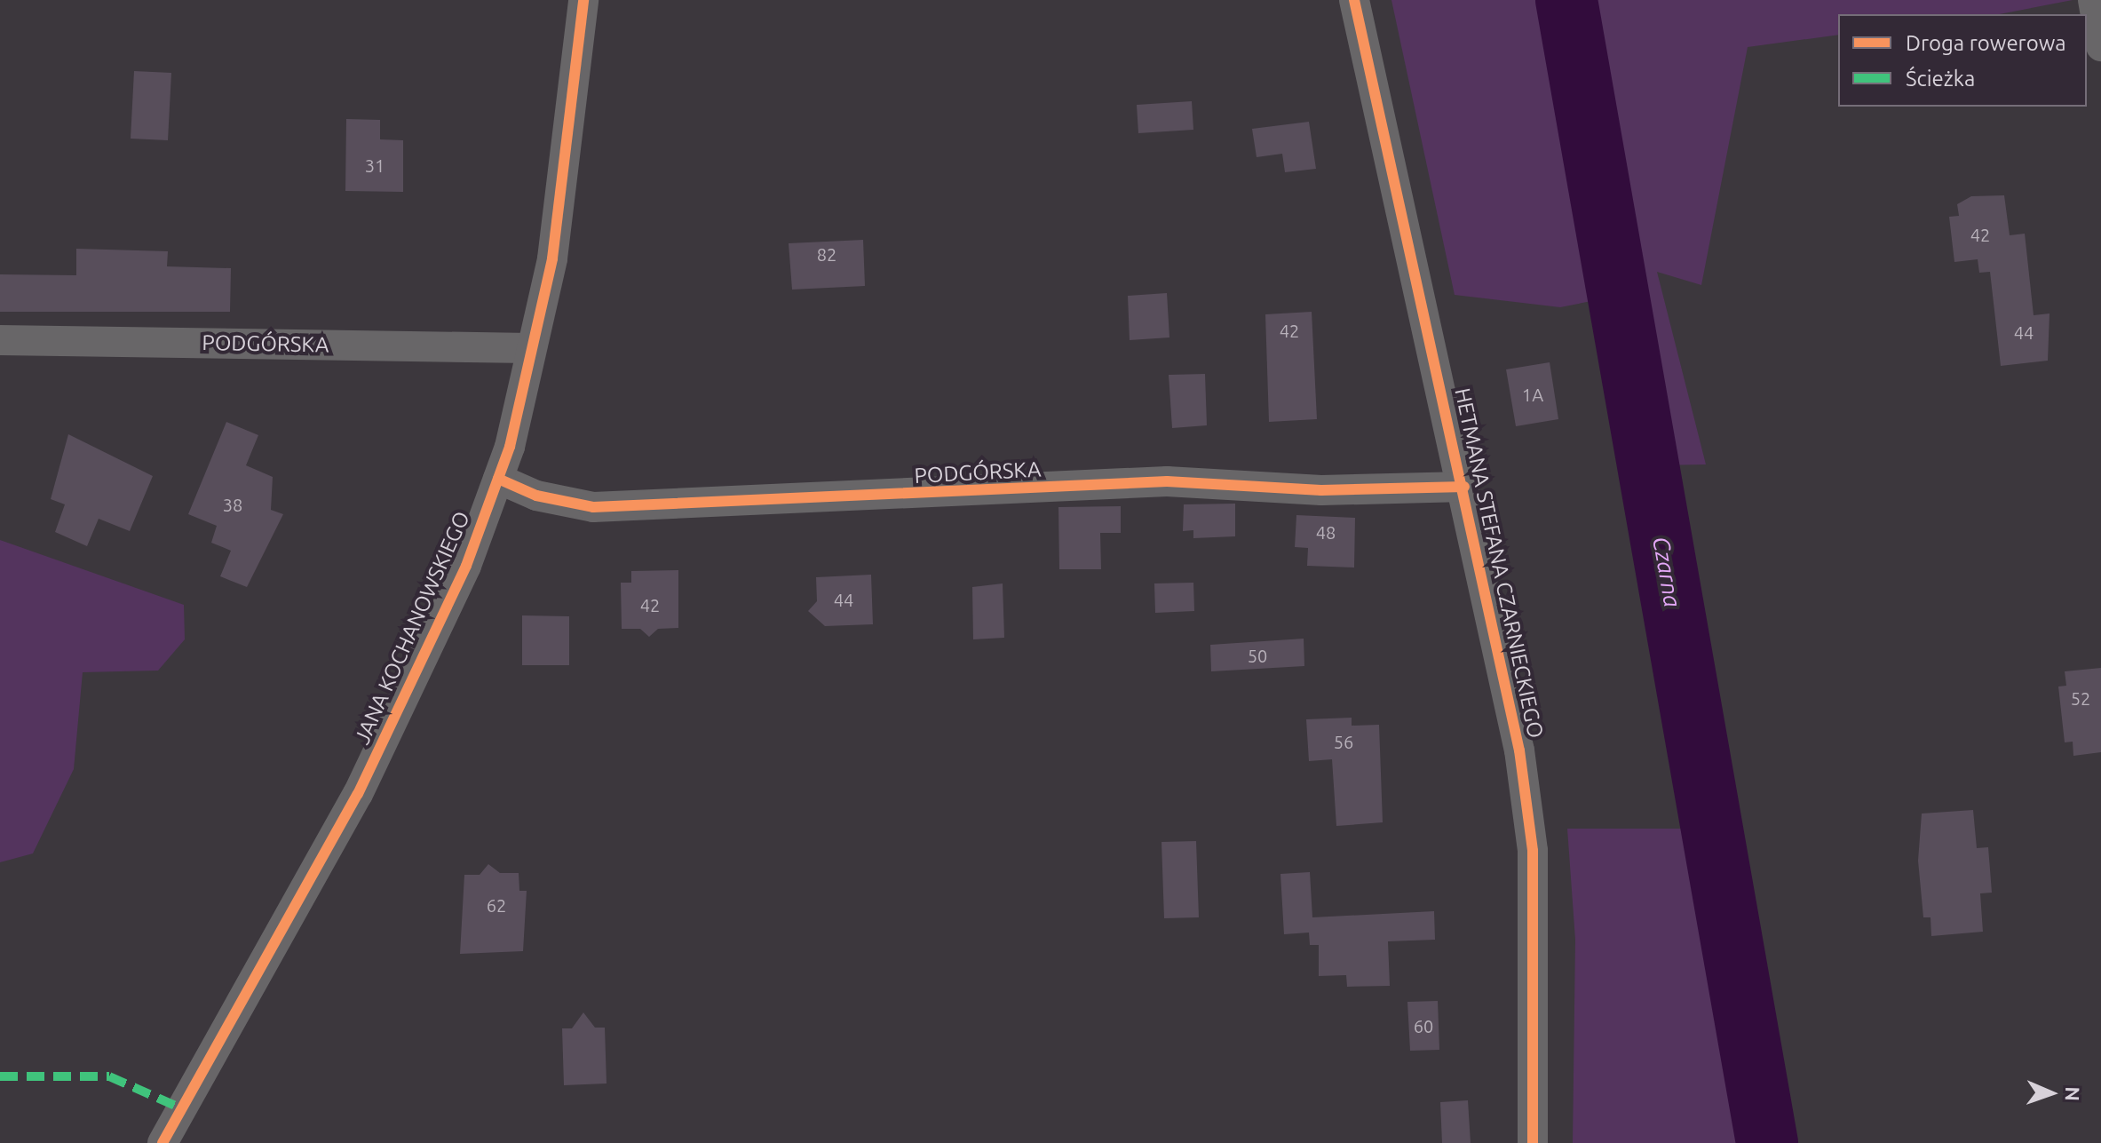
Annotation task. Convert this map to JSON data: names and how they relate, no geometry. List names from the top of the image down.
{
  "streets": {
    "street": ["PODGÓRSKA", "HETMANA STEFANA CZARNIECKIEGO", "JANA KOCHANOWSKIEGO"]
  },
  "crossings": [
    ["PODGÓRSKA", "HETMANA STEFANA CZARNIECKIEGO"],
    ["PODGÓRSKA", "JANA KOCHANOWSKIEGO"]
  ],
  "water": ["Czarna"],
  "house_numbers": [
    "31",
    "42",
    "82",
    "42",
    "44",
    "1A",
    "38",
    "48",
    "44",
    "42",
    "50",
    "52",
    "56",
    "62",
    "60"
  ],
  "legend": ["Droga rowerowa", "Ścieżka"],
  "north": "right"
}
